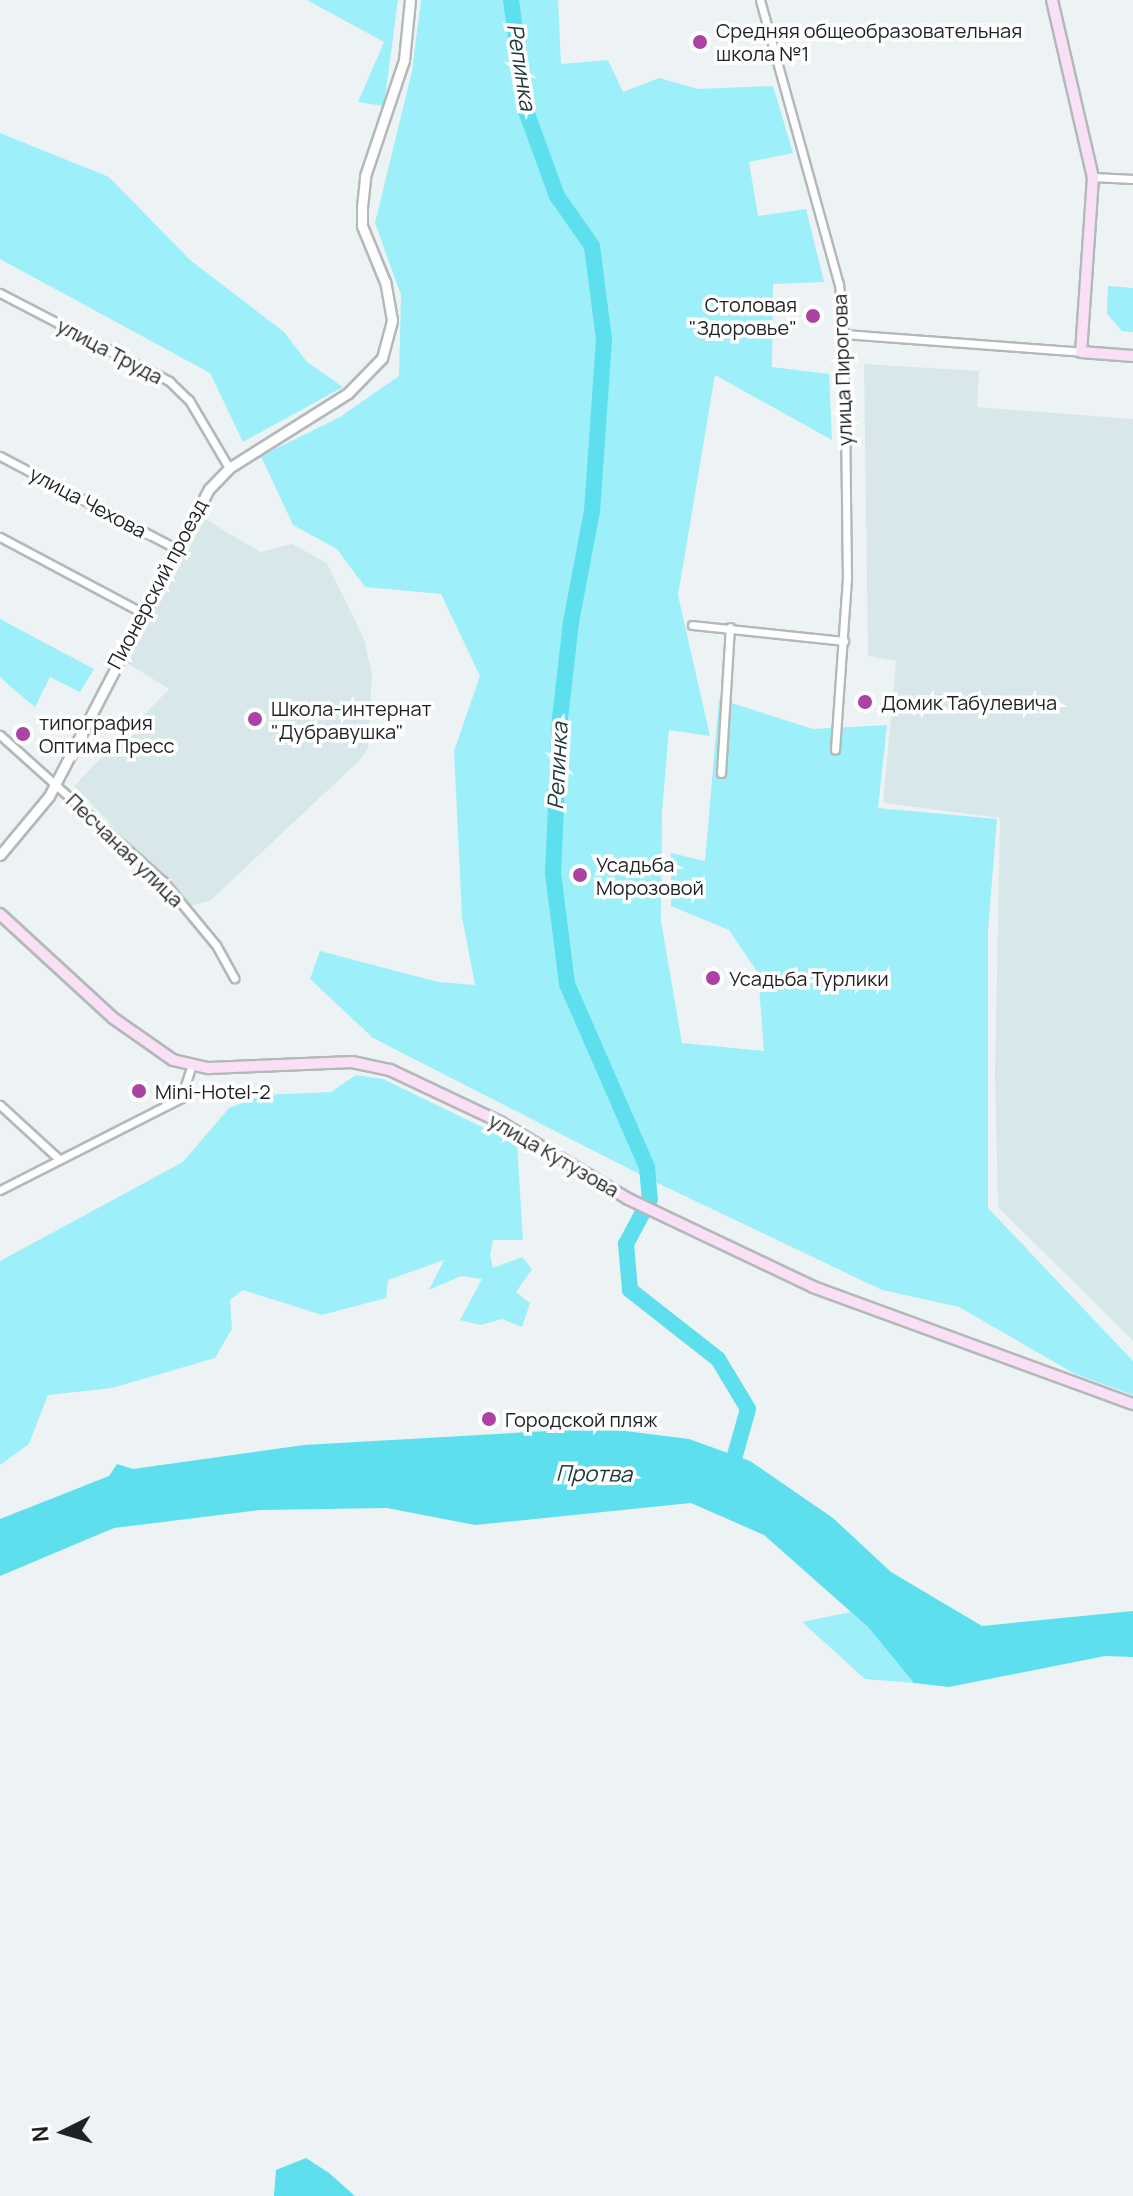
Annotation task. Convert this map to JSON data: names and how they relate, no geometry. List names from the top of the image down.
{
  "streets": {
    "main road": ["улица Кутузова"],
    "street": [
      "улица Труда",
      "улица Пирогова",
      "улица Чехова",
      "Пионерский проезд",
      "Песчаная улица"
    ]
  },
  "crossings": [
    ["улица Труда", "Пионерский проезд"],
    ["улица Чехова", "Пионерский проезд"],
    ["Пионерский проезд", "Песчаная улица"]
  ],
  "water": ["Репинка", "Протва"],
  "places": [
    "Средняя общеобразовательная школа №1",
    "Столовая \"Здоровье\"",
    "Домик Табулевича",
    "Школа-интернат \"Дубравушка\"",
    "типография Оптима Пресс",
    "Усадьба Морозовой",
    "Усадьба Турлики",
    "Mini-Hotel-2",
    "Городской пляж"
  ],
  "north": "left"
}
